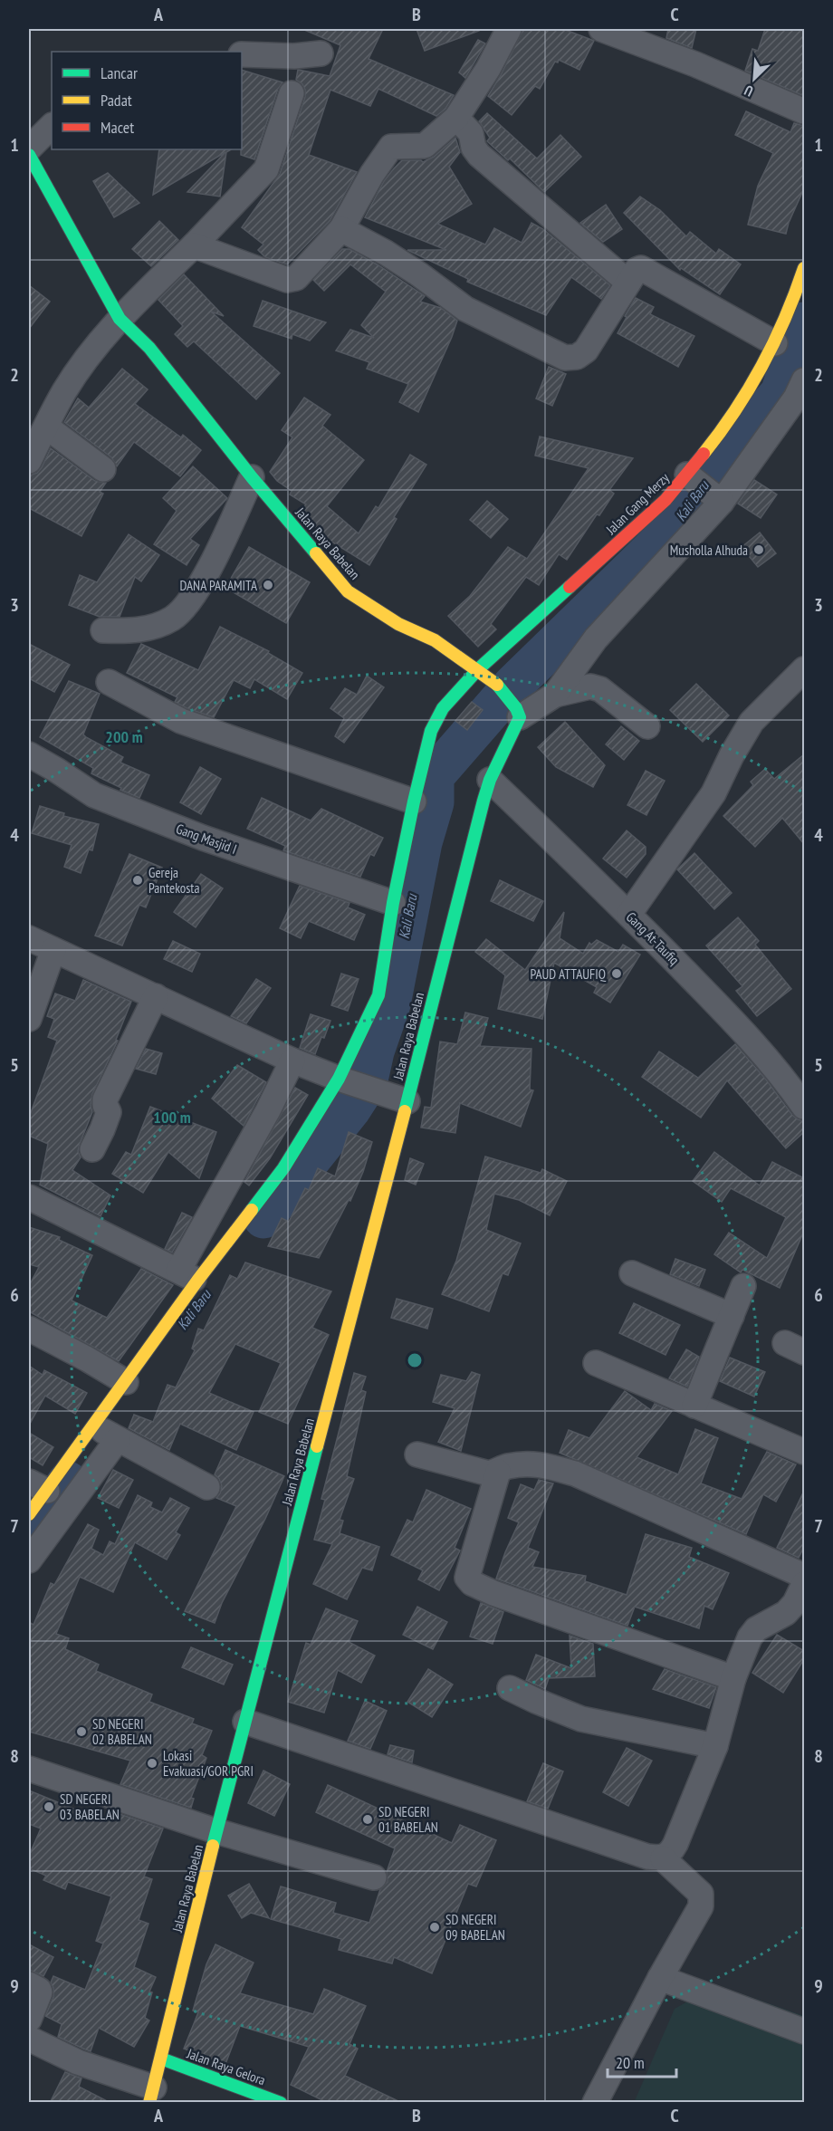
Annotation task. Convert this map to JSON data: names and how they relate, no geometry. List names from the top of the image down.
{
  "streets": {
    "main road": ["Jalan Gang Merzy", "Jalan Raya Babelan", "Jalan Raya Gelora"],
    "street": ["Gang Masjid I", "Gang At-Taufiq"]
  },
  "crossings": [
    ["Jalan Gang Merzy", "Jalan Raya Babelan"],
    ["Jalan Gang Merzy", "Gang Masjid I"],
    ["Jalan Raya Babelan", "Gang At-Taufiq"],
    ["Jalan Raya Babelan", "Jalan Raya Gelora"]
  ],
  "water": ["Kali Baru"],
  "places": [
    "Musholla Alhuda",
    "DANA PARAMITA",
    "Gereja Pantekosta",
    "PAUD ATTAUFIQ",
    "SD NEGERI 02 BABELAN",
    "Lokasi Evakuasi/GOR PGRI",
    "SD NEGERI 03 BABELAN",
    "SD NEGERI 01 BABELAN",
    "SD NEGERI 09 BABELAN"
  ],
  "legend": ["Lancar", "Padat", "Macet"],
  "scale_bar": "20 m",
  "north": "bottom left",
  "grid": {
    "columns": ["A", "B", "C"],
    "rows": [
      "1",
      "2",
      "3",
      "4",
      "5",
      "6",
      "7",
      "8",
      "9"
    ]
  },
  "rings": ["200 m", "100 m"]
}
